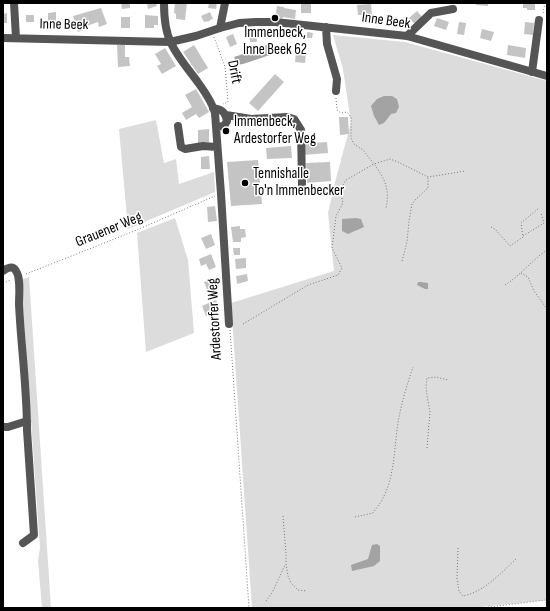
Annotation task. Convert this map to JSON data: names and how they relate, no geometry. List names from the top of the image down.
{
  "streets": {
    "street": ["Inne Beek", "Ardestorfer Weg"],
    "path": ["Drift", "Grauener Weg"]
  },
  "crossings": [
    ["Inne Beek", "Drift"],
    ["Inne Beek", "Ardestorfer Weg"],
    ["Drift", "Ardestorfer Weg"],
    ["Grauener Weg", "Ardestorfer Weg"]
  ],
  "places": ["Immenbeck, Inne Beek 62", "Immenbeck, Ardestorfer Weg", "Tennishalle To'n Immenbecker"]
}
